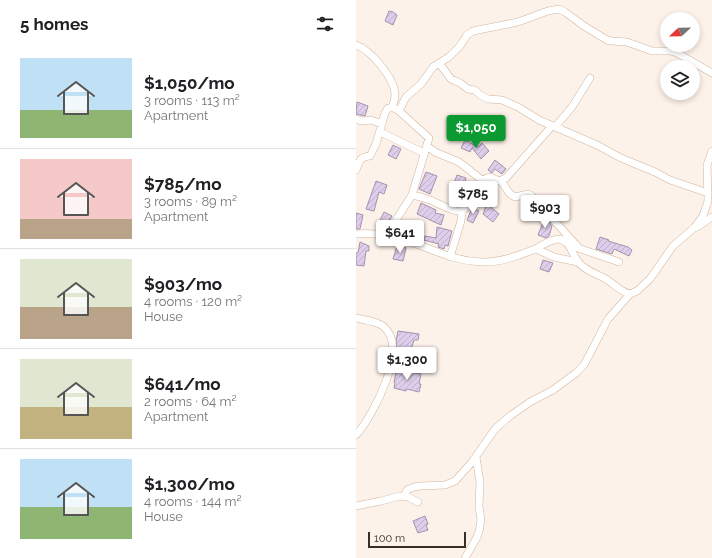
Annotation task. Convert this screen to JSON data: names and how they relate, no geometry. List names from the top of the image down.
{
  "scale_bar": "100 m",
  "north": "left",
  "page": {
    "heading": "5 homes",
    "list": [
      {
        "name": "$1,050/mo",
        "note": "3 rooms · 113 m² · Apartment"
      },
      {
        "name": "$785/mo",
        "note": "3 rooms · 89 m² · Apartment"
      },
      {
        "name": "$903/mo",
        "note": "4 rooms · 120 m² · House"
      },
      {
        "name": "$641/mo",
        "note": "2 rooms · 64 m² · Apartment"
      },
      {
        "name": "$1,300/mo",
        "note": "4 rooms · 144 m² · House"
      }
    ],
    "price": [
      "$1,050",
      "$785",
      "$903",
      "$641",
      "$1,300"
    ],
    "scale": "100 m"
  }
}
